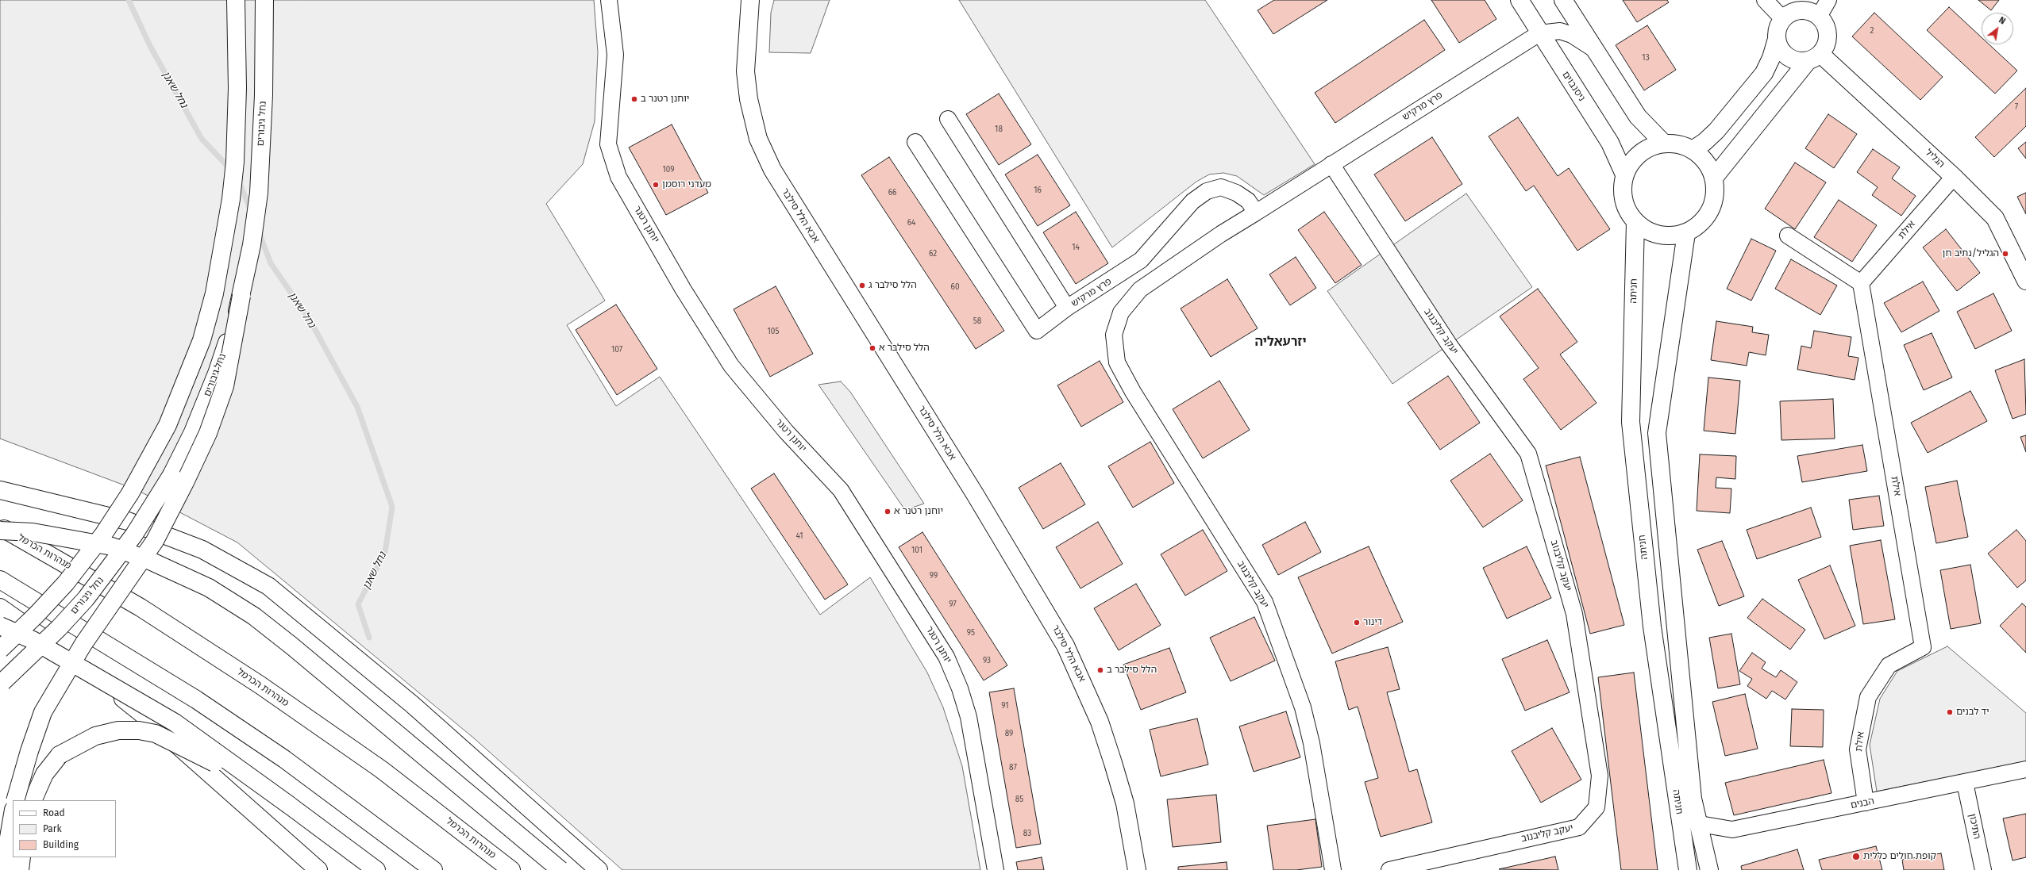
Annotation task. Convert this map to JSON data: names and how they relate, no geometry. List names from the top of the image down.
{
  "streets": {
    "main road": [
      "ניסנבוים",
      "נחל גיבורים",
      "הגליל",
      "אבא הלל סילבר",
      "חניתה",
      "מנהרות הכרמל"
    ],
    "street": [
      "פרץ מרקיש",
      "יוחנן רטנר",
      "אילת",
      "יעקב קליבנוב",
      "הבנים",
      "התיכון"
    ]
  },
  "crossings": [
    ["ניסנבוים", "פרץ מרקיש"],
    ["ניסנבוים", "חניתה"],
    ["פרץ מרקיש", "יעקב קליבנוב"],
    ["הגליל", "אילת"],
    ["אילת", "הבנים"],
    ["חניתה", "הבנים"],
    ["הבנים", "התיכון"]
  ],
  "districts": ["יזרעאליה"],
  "water": ["נחל שאנן"],
  "places": [
    "יוחנן רטנר ב",
    "מעדני רוסמן",
    "הגליל/נתיב חן",
    "הלל סילבר ג",
    "הלל סילבר א",
    "יוחנן רטנר א",
    "דינור",
    "הלל סילבר ב",
    "יד לבנים",
    "קופת חולים כללית"
  ],
  "house_numbers": [
    "2",
    "13",
    "7",
    "18",
    "109",
    "16",
    "66",
    "64",
    "14",
    "62",
    "60",
    "58",
    "105",
    "107",
    "41",
    "101",
    "99",
    "97",
    "95",
    "93",
    "91",
    "89",
    "87",
    "85",
    "83"
  ],
  "legend": ["Road", "Park", "Building"],
  "north": "top right"
}
